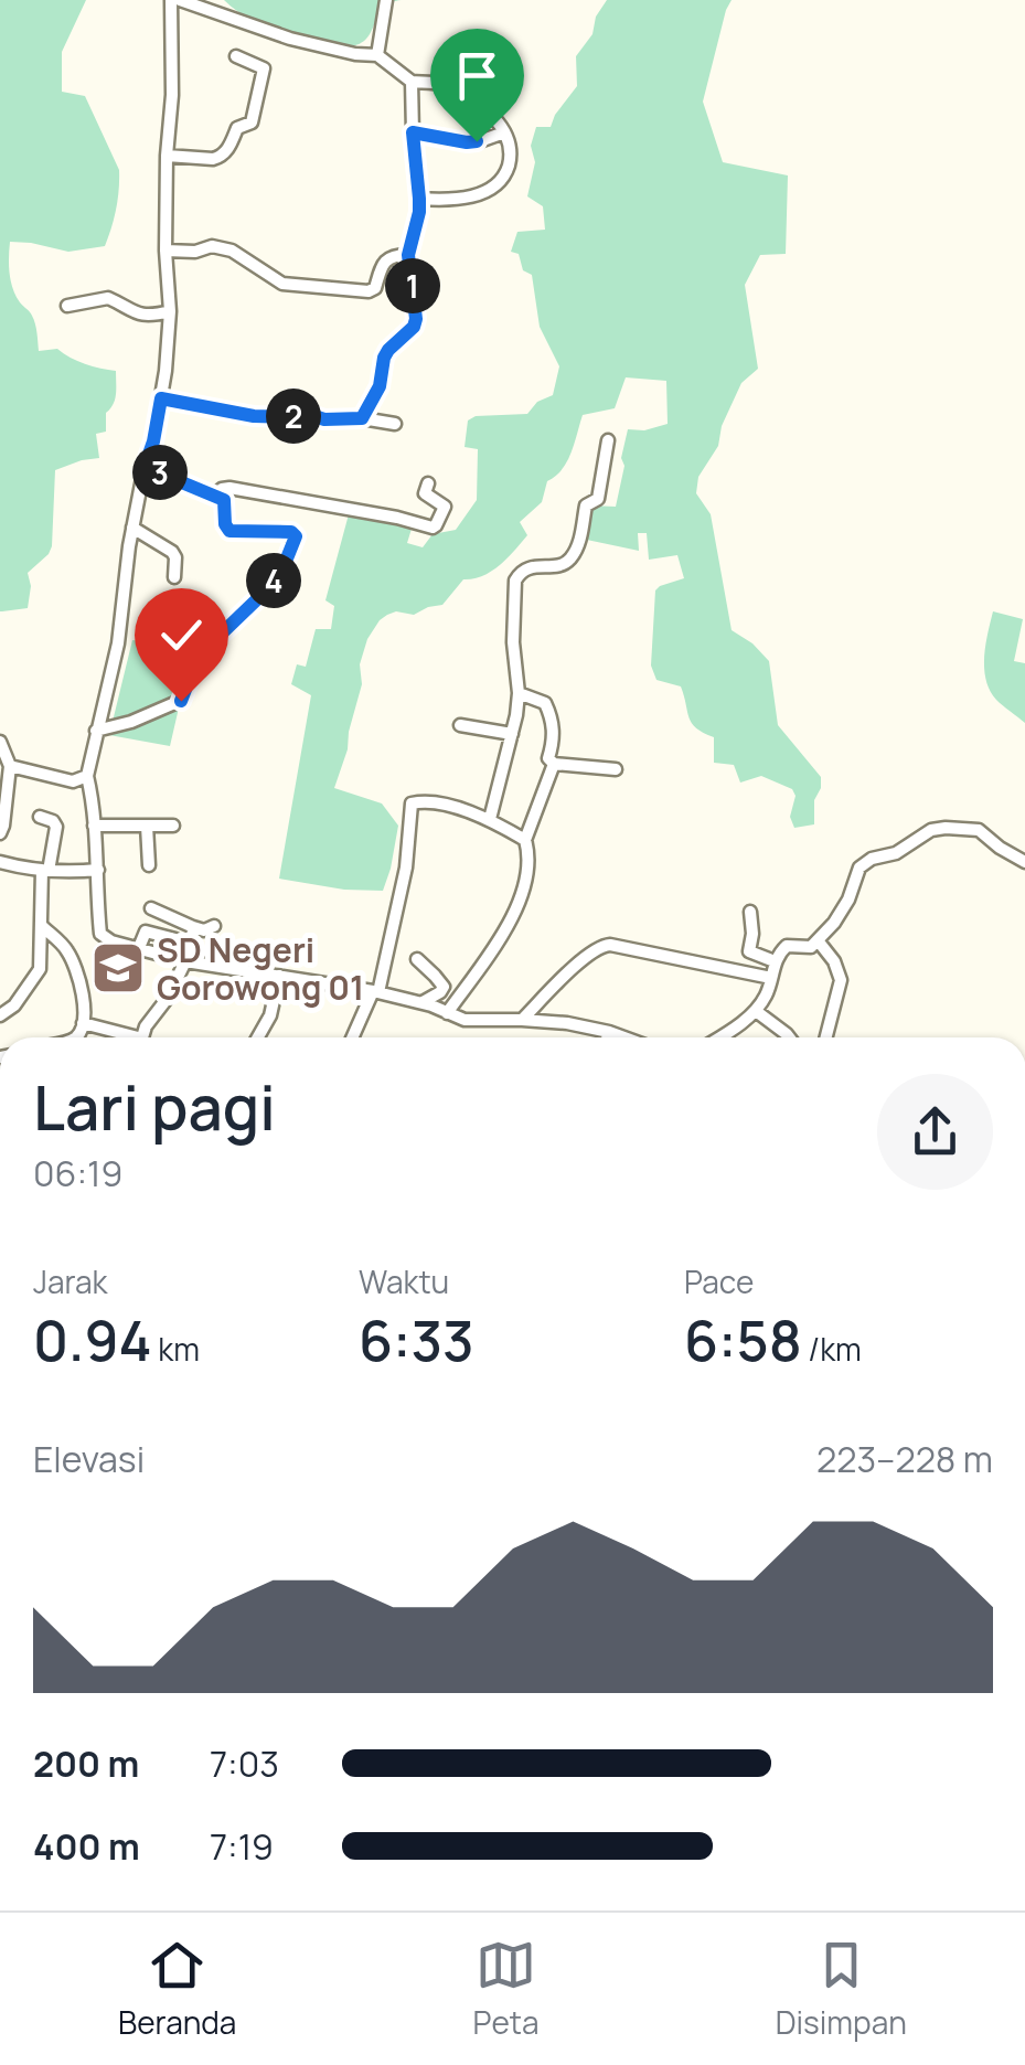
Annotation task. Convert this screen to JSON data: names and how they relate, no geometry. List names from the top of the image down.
{
  "places": {
    "school or university": ["SD Negeri Gorowong 01"]
  },
  "page": {
    "pins": [
      "1",
      "2",
      "3",
      "4"
    ],
    "heading": ["Lari pagi", "06:19"],
    "stats": [
      ["Jarak", "0.94 km"],
      ["Waktu", "6:33"],
      ["Pace", "6:58 /km"]
    ],
    "chart": ["Elevasi", "223–228 m"],
    "list": [
      {
        "name": "200 m",
        "note": "7:03"
      },
      {
        "name": "400 m",
        "note": "7:19"
      }
    ],
    "tabs": ["Beranda", "Peta", "Disimpan"]
  }
}
